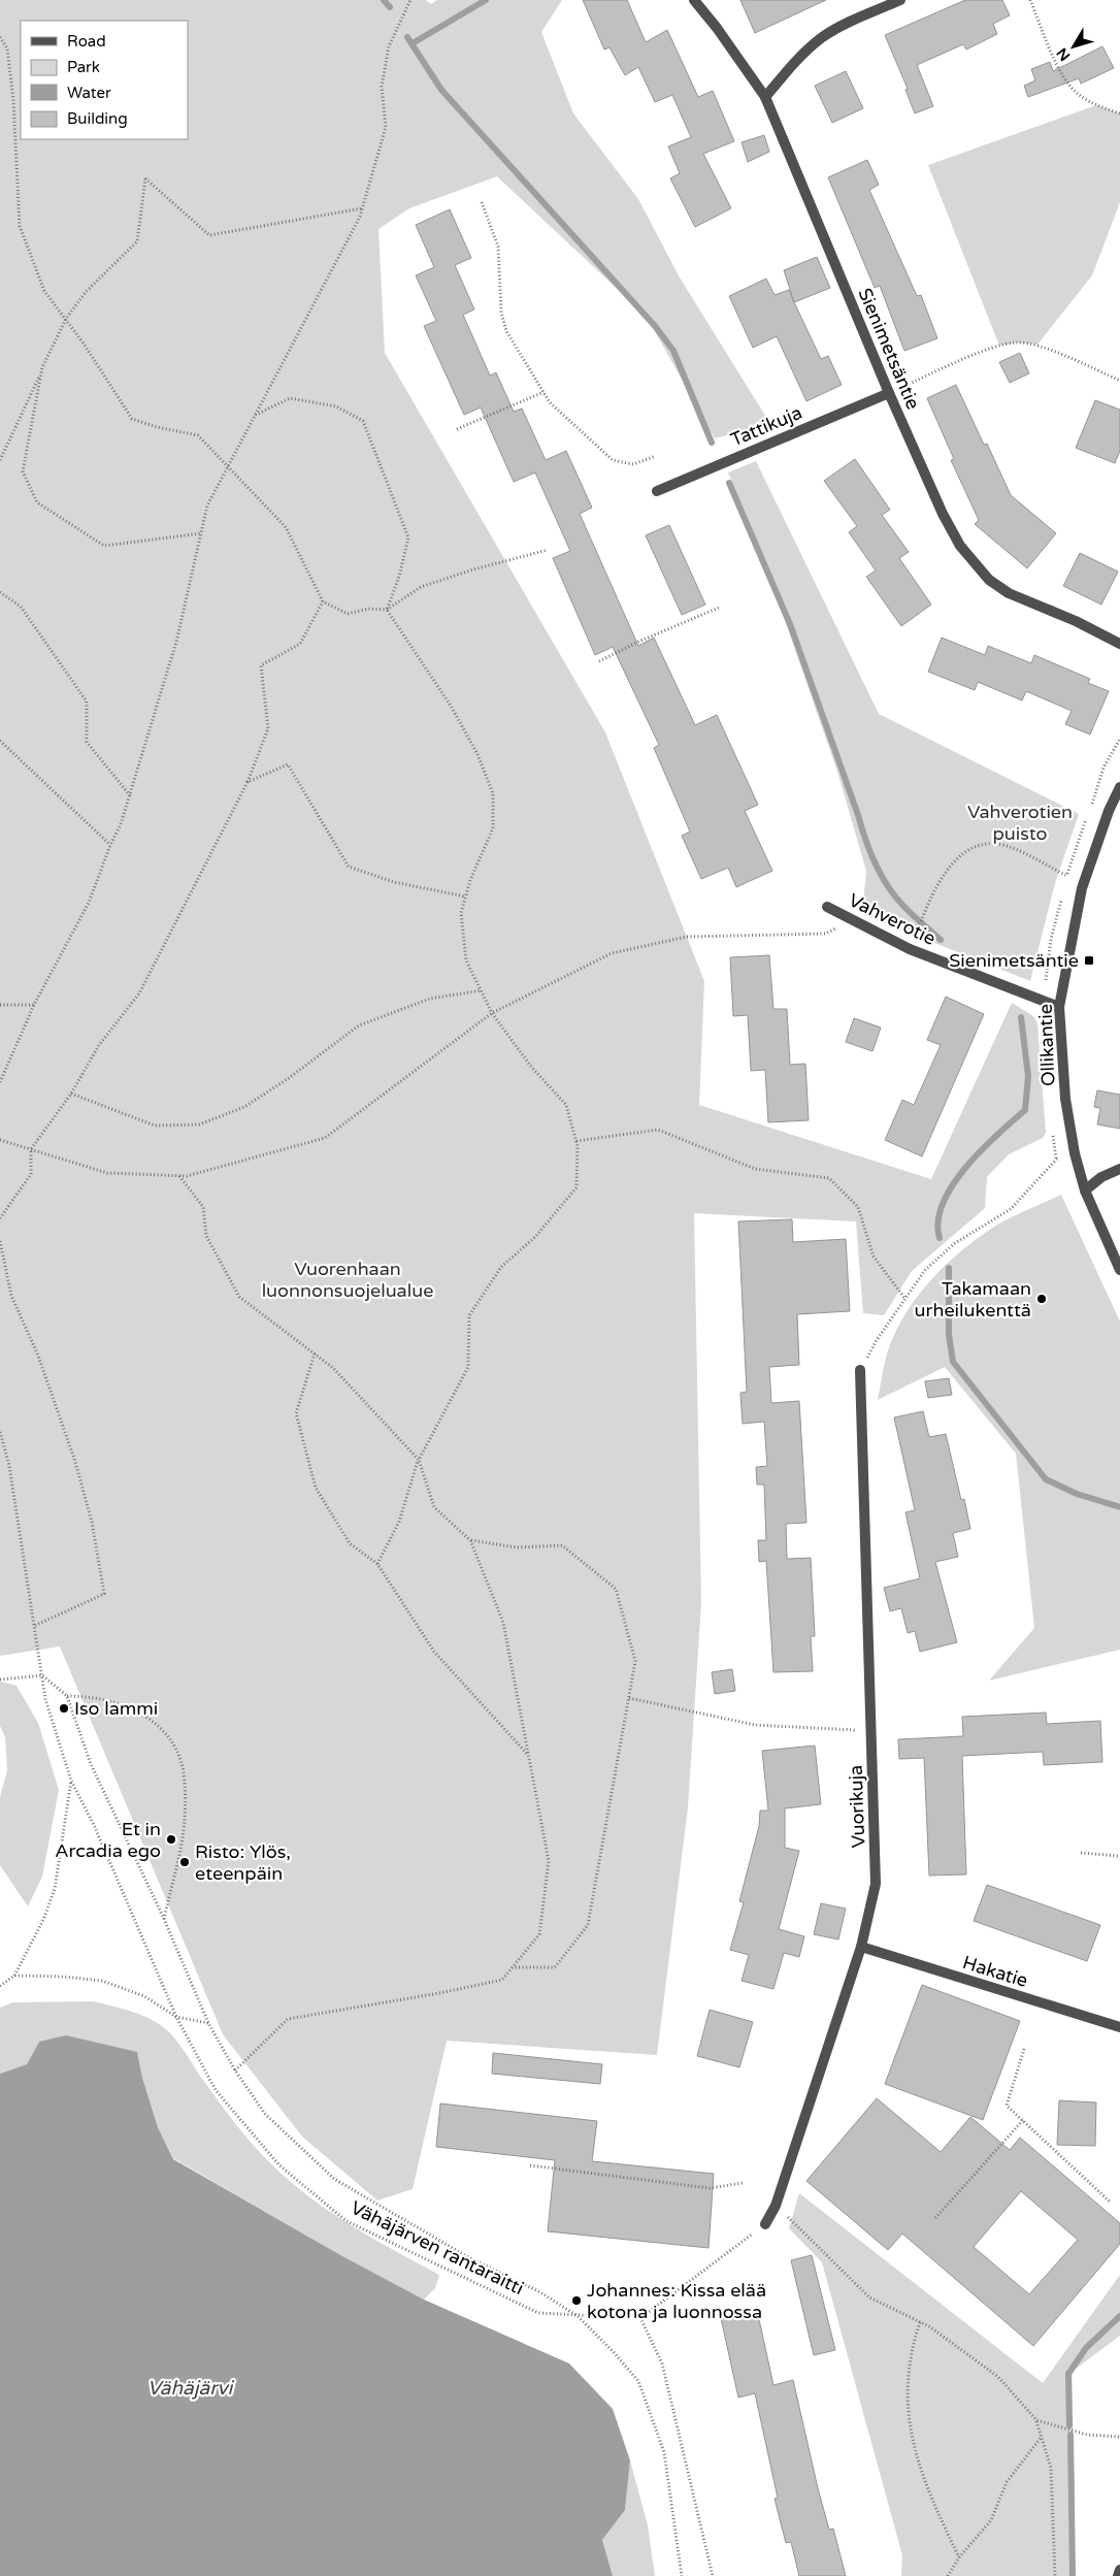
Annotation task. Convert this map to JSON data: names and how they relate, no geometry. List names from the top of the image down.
{
  "streets": {
    "street": [
      "Sienimetsäntie",
      "Tattikuja",
      "Vahverotie",
      "Ollikantie",
      "Vuorikuja",
      "Hakatie"
    ],
    "path": ["Vähäjärven rantaraitti"]
  },
  "crossings": [
    ["Sienimetsäntie", "Tattikuja"],
    ["Vahverotie", "Ollikantie"],
    ["Vuorikuja", "Hakatie"]
  ],
  "water": ["Vähäjärvi"],
  "parks": ["Vahverotien puisto", "Vuorenhaan luonnonsuojelualue"],
  "places": {
    "transit": ["Sienimetsäntie"],
    "other": [
      "Takamaan urheilukenttä",
      "Iso lammi",
      "Et in Arcadia ego",
      "Risto: Ylös, eteenpäin",
      "Johannes: Kissa elää kotona ja luonnossa"
    ]
  },
  "legend": [
    "Road",
    "Park",
    "Water",
    "Building"
  ],
  "north": "bottom left"
}
